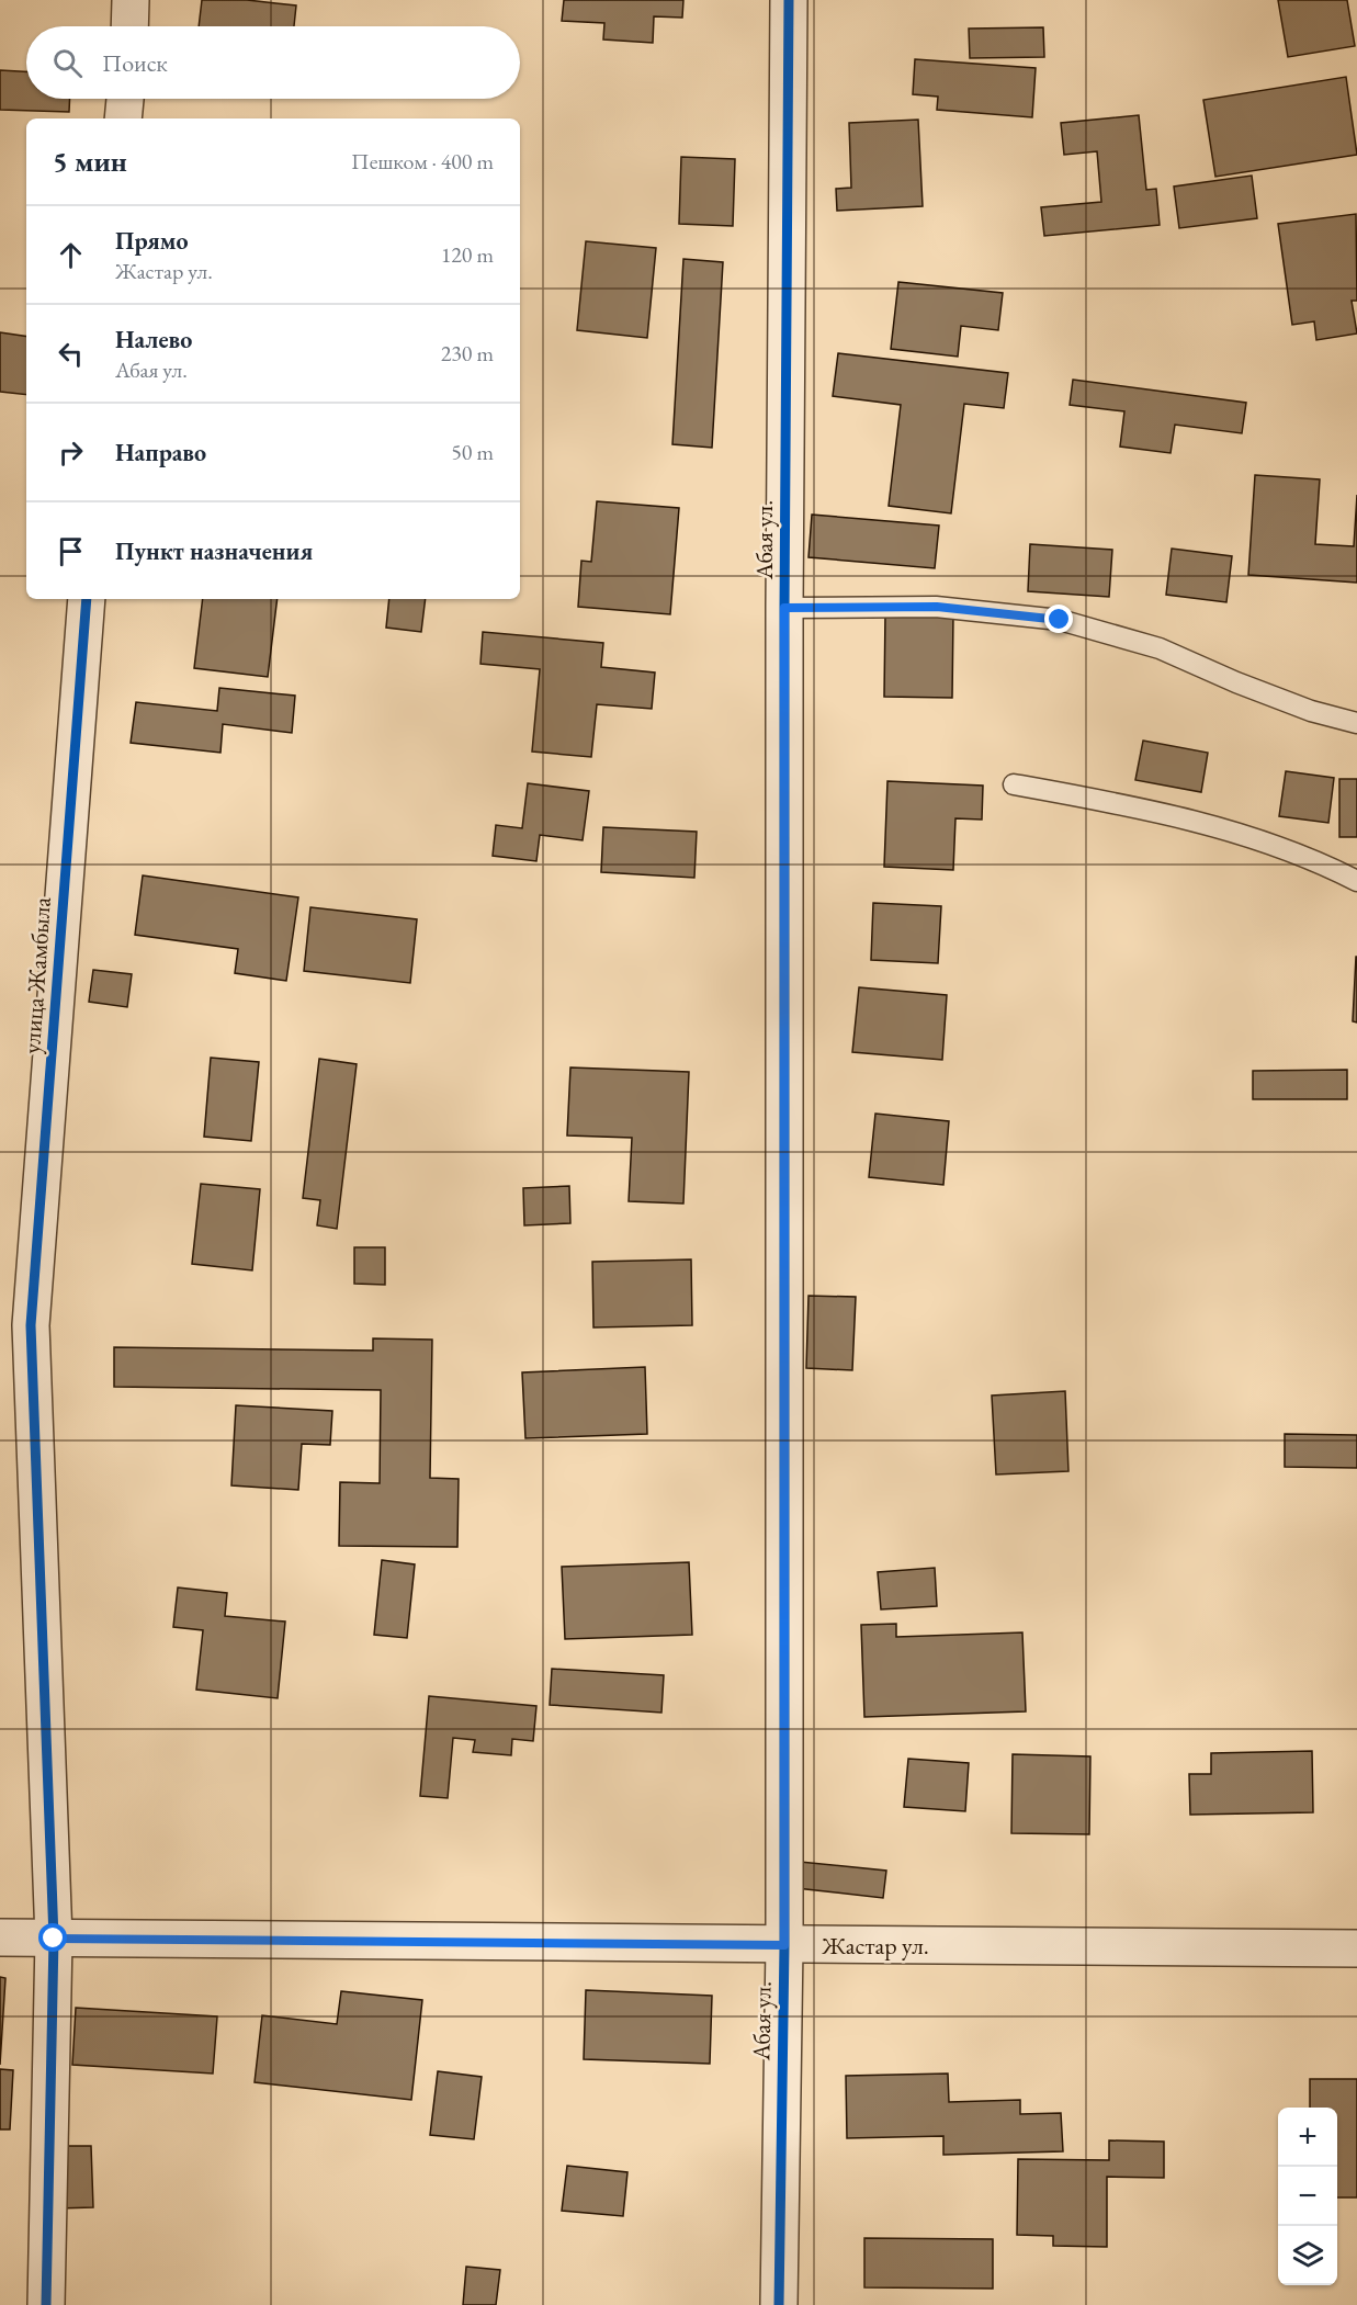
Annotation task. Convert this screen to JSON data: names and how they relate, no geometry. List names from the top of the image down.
{
  "streets": {
    "street": ["Абая ул.", "улица Жамбыла", "Жастар ул."]
  },
  "crossings": [
    ["Абая ул.", "Жастар ул."],
    ["улица Жамбыла", "Жастар ул."]
  ],
  "page": {
    "search": "Поиск",
    "heading": ["5 мин", "Пешком · 400 m"],
    "list": [
      ["Прямо", "Жастар ул.", "120 m"],
      ["Налево", "Абая ул.", "230 m"],
      ["Направо", "50 m"],
      "Пункт назначения"
    ],
    "map_buttons": ["+", "−"]
  }
}
